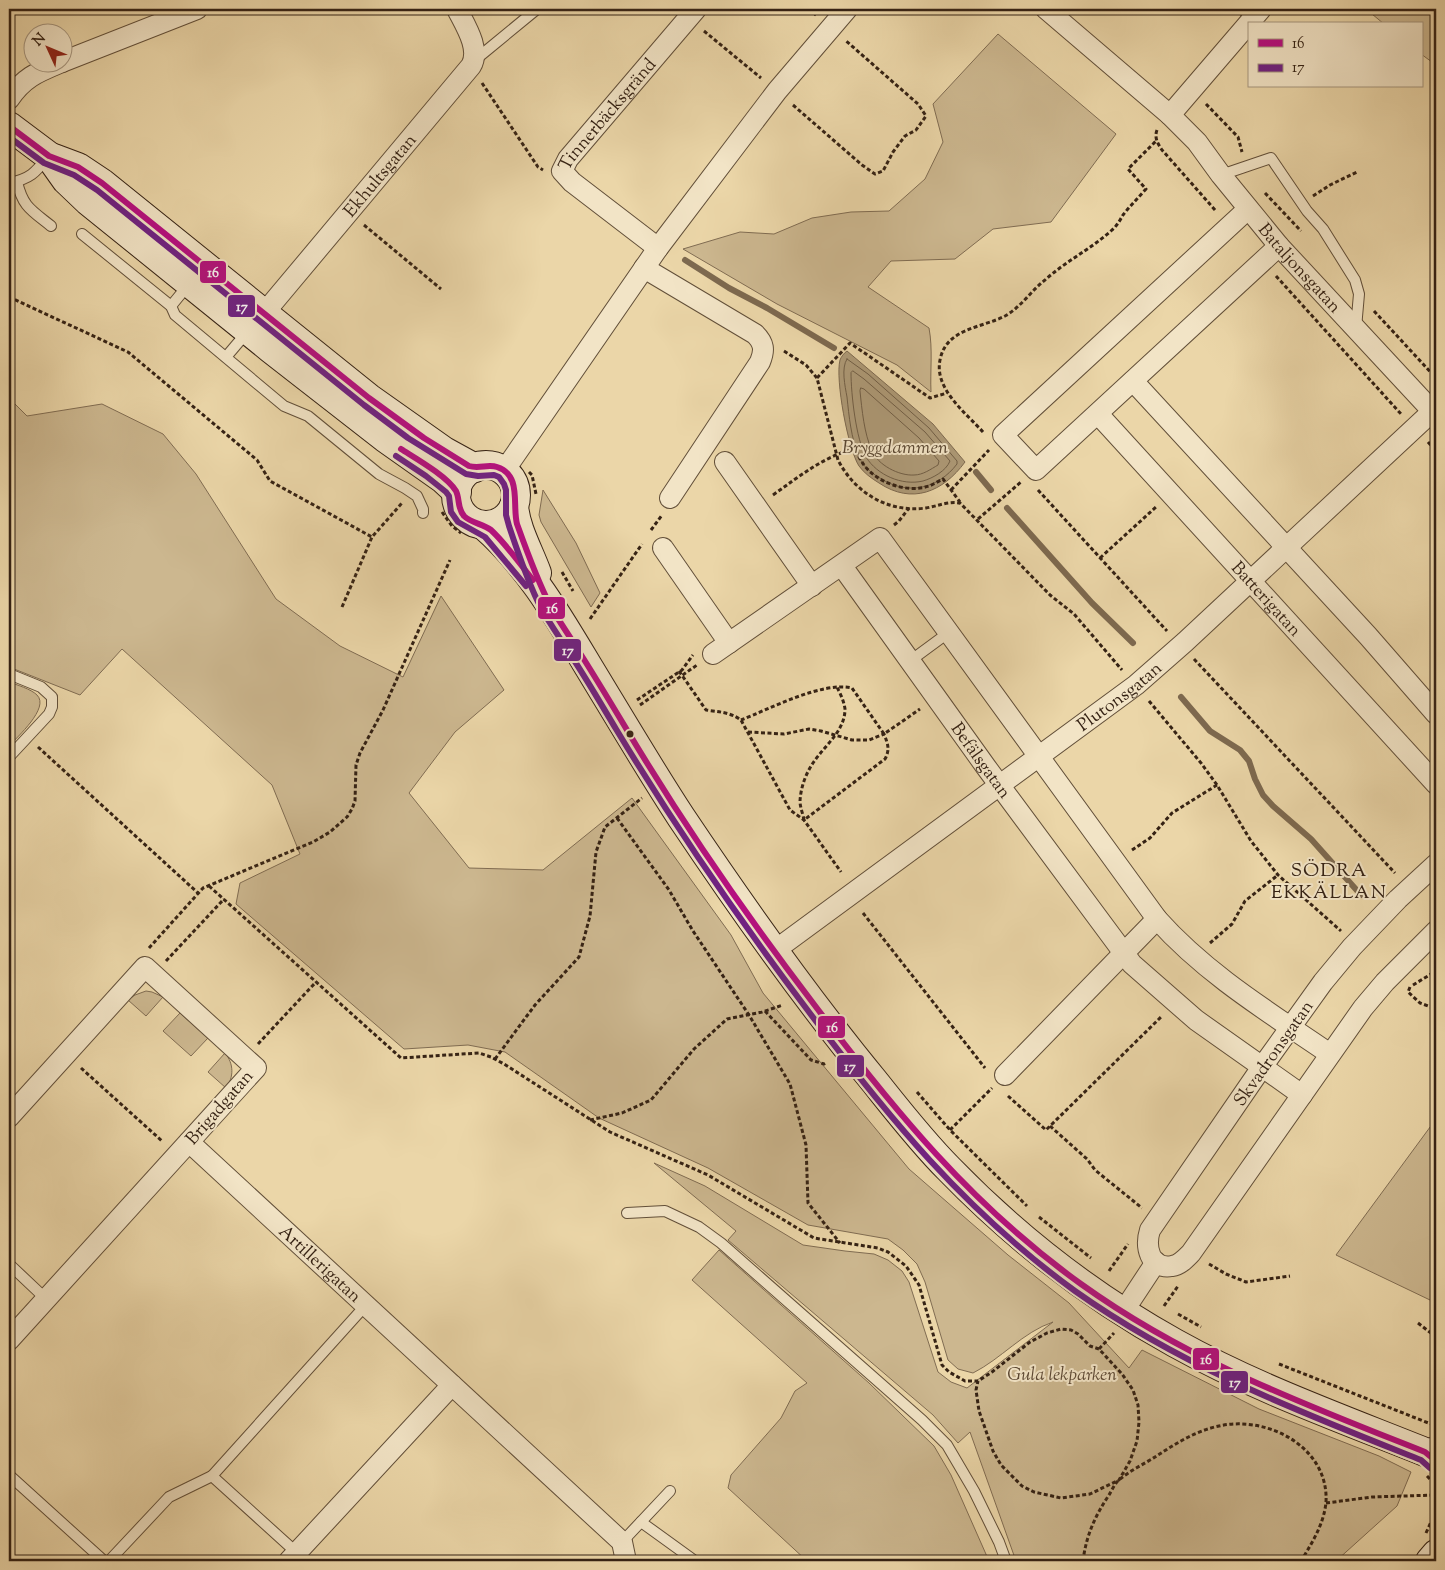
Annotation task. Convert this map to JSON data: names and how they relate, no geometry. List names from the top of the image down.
{
  "streets": {
    "street": [
      "Tinnerbäcksgränd",
      "Ekhultsgatan",
      "Bataljonsgatan",
      "Batterigatan",
      "Plutonsgatan",
      "Befälsgatan",
      "Skvadronsgatan",
      "Brigadgatan",
      "Artillerigatan"
    ]
  },
  "crossings": [
    ["Bataljonsgatan", "Plutonsgatan"],
    ["Batterigatan", "Plutonsgatan"],
    ["Plutonsgatan", "Befälsgatan"],
    ["Befälsgatan", "Skvadronsgatan"],
    ["Brigadgatan", "Artillerigatan"]
  ],
  "districts": ["SÖDRA EKKÄLLAN"],
  "water": ["Bryggdammen"],
  "parks": ["Gula lekparken"],
  "lines": ["transit line 16", "transit line 17"],
  "legend": ["16", "17"],
  "north": "top left"
}
